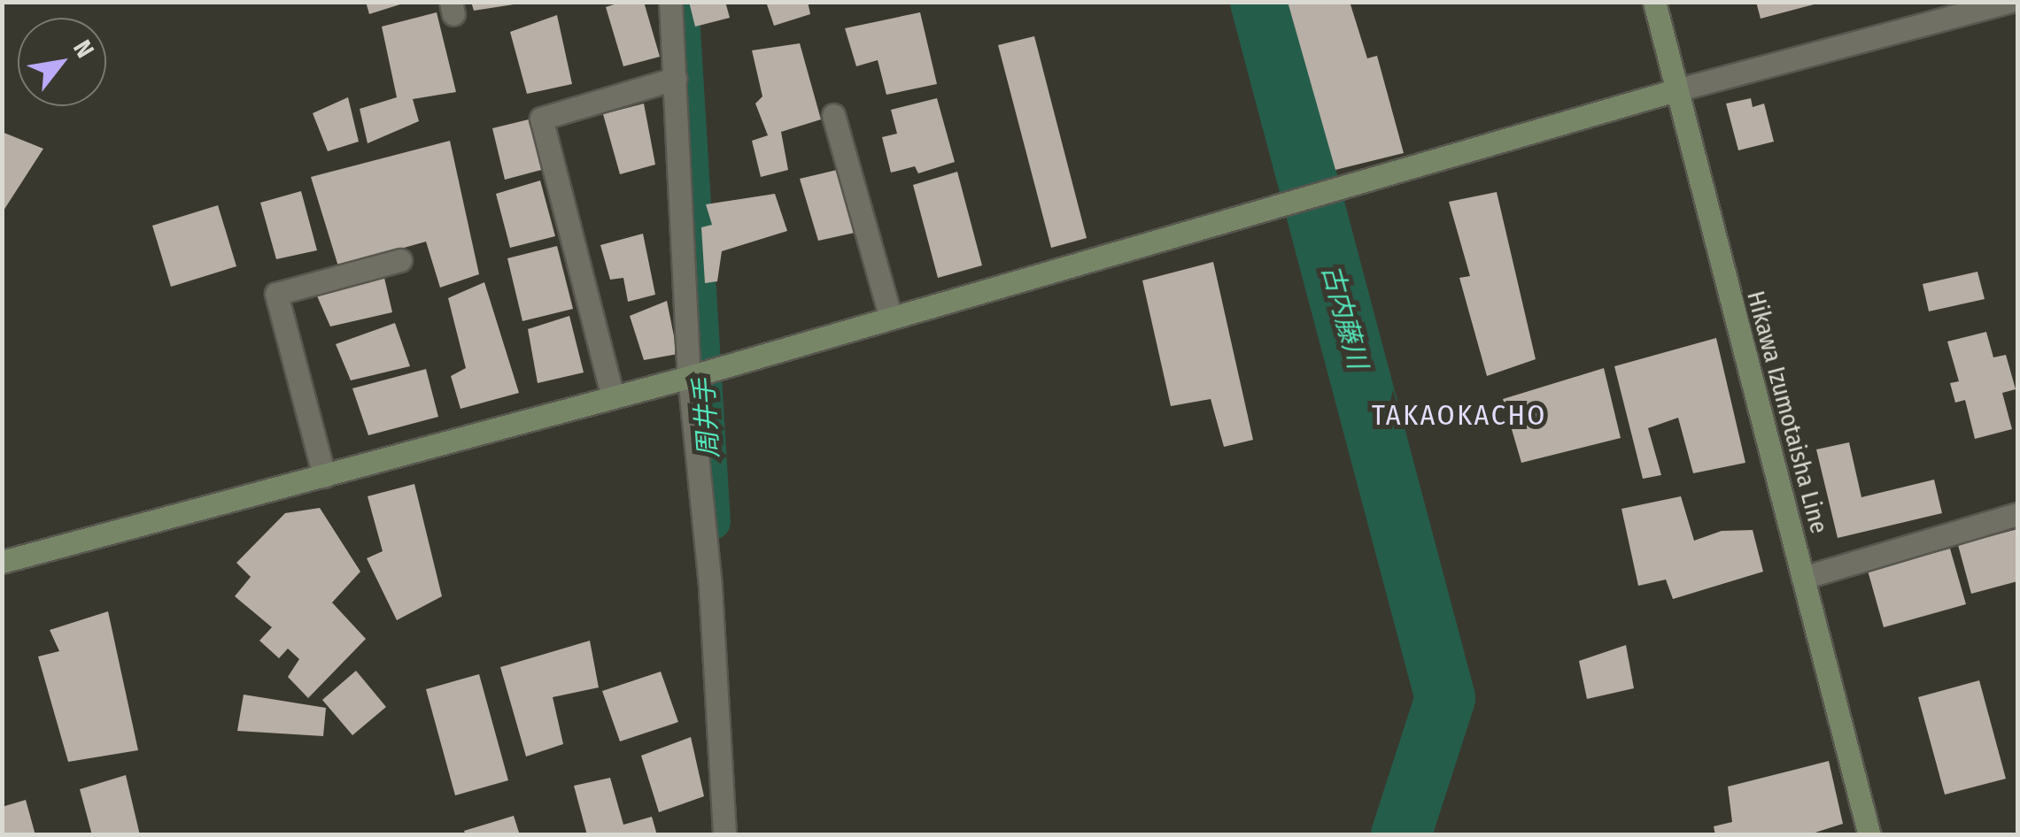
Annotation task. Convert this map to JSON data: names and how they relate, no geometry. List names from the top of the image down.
{
  "streets": {
    "street": ["Hikawa Izumotaisha Line"]
  },
  "districts": ["TAKAOKACHO"],
  "water": ["古内藤川", "周井手"],
  "north": "top right"
}
